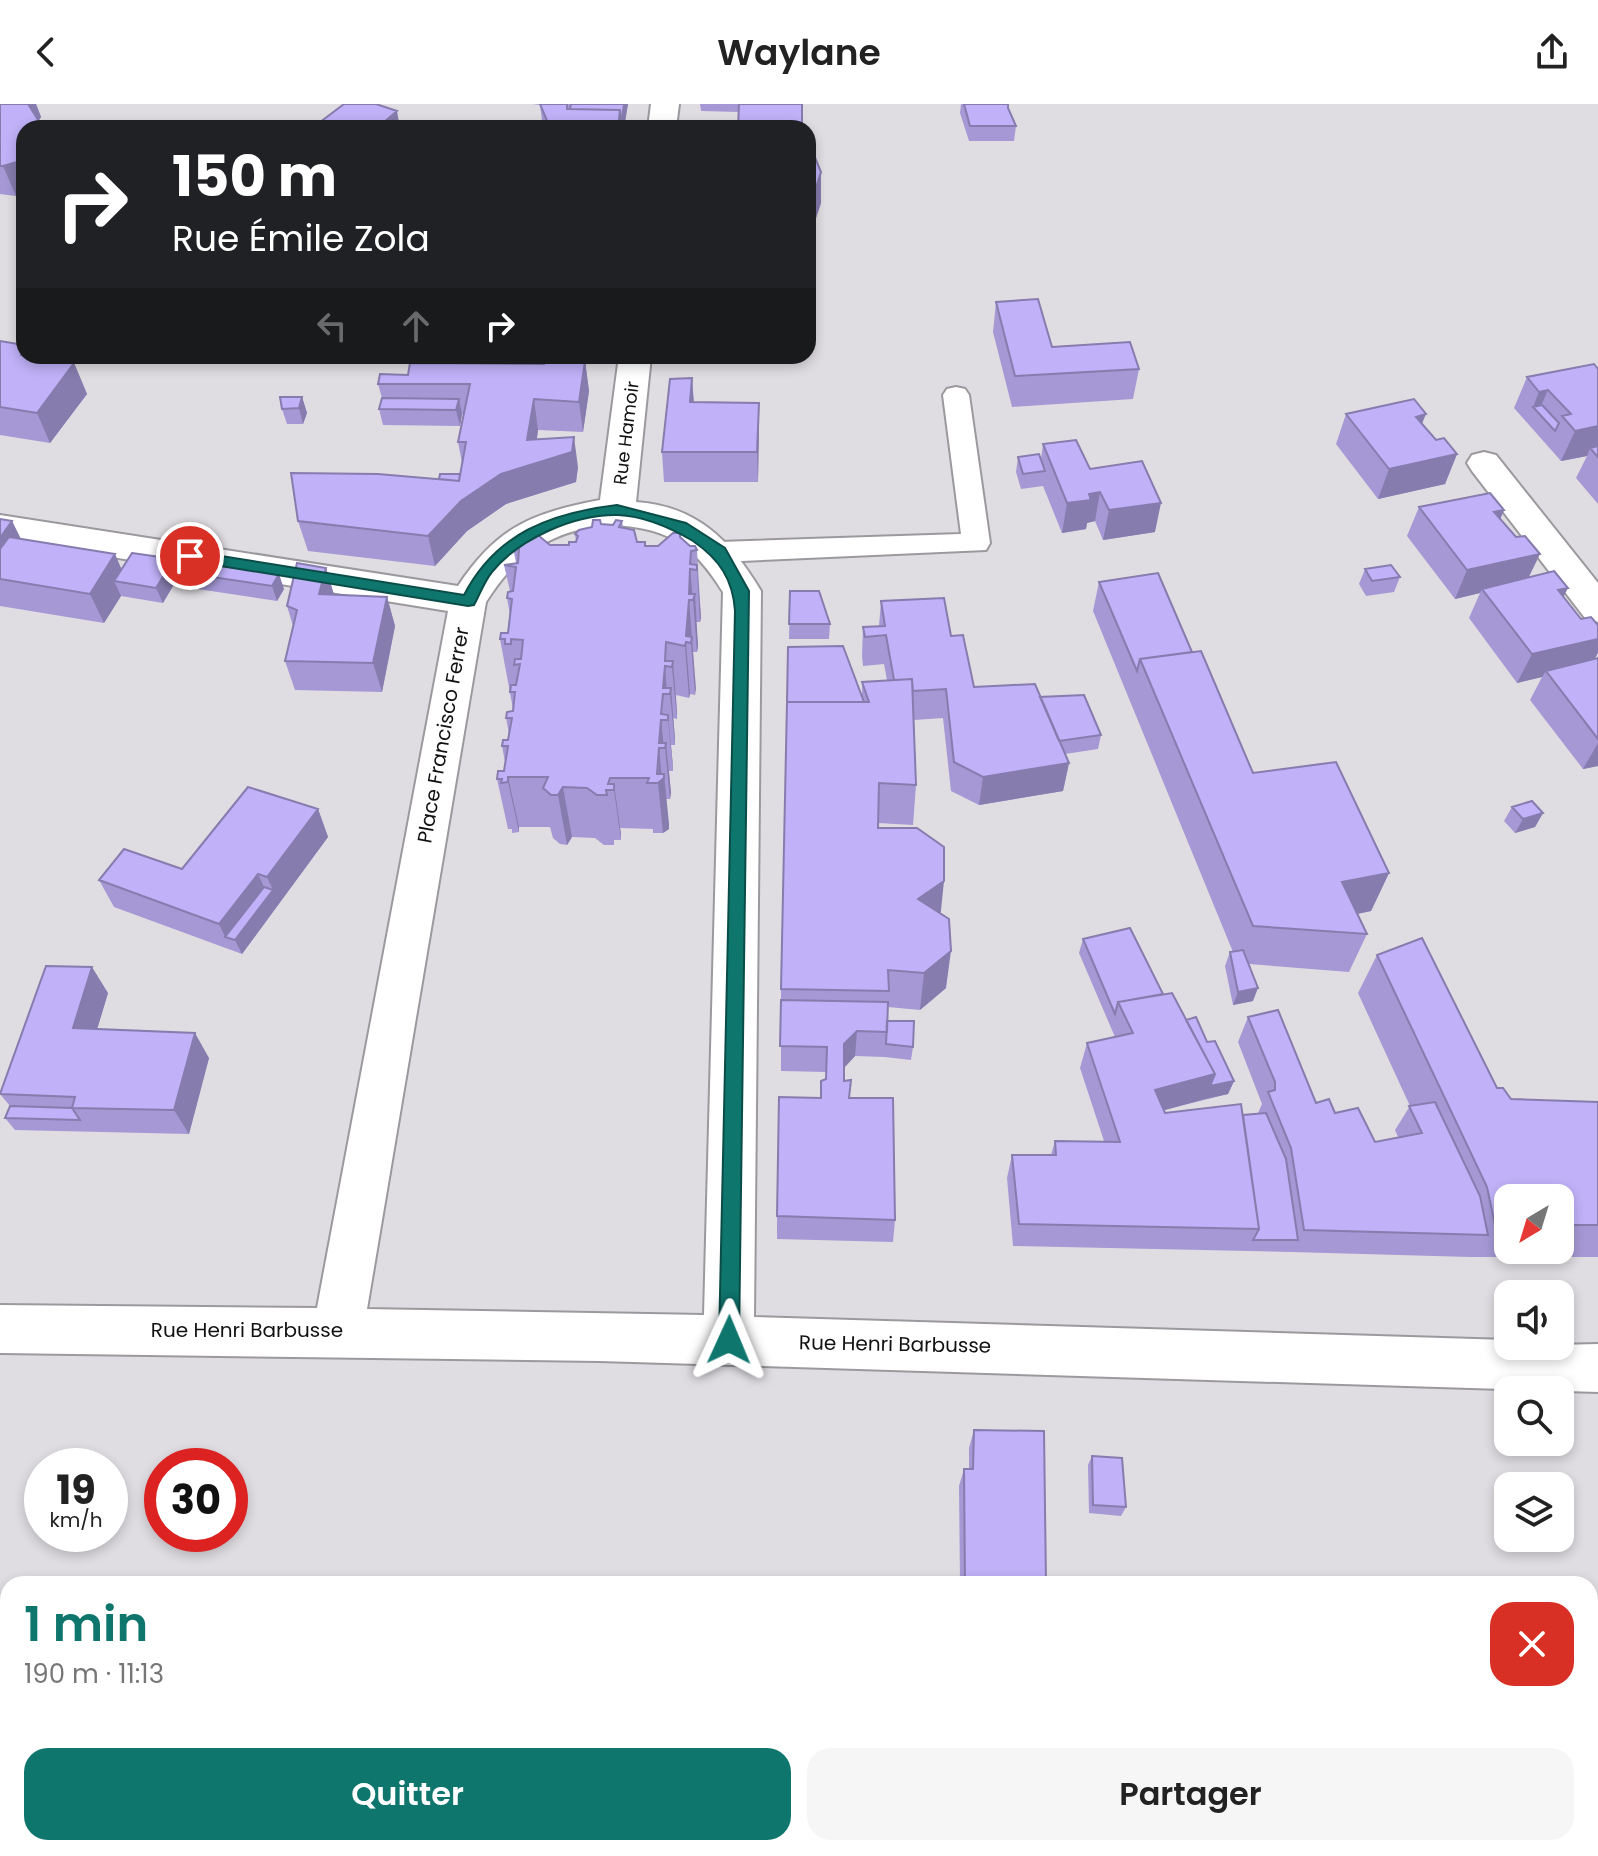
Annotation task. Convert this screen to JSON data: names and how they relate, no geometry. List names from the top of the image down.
{
  "streets": {
    "street": ["Rue Hamoir", "Place Francisco Ferrer", "Rue Henri Barbusse"]
  },
  "crossings": [
    ["Rue Hamoir", "Place Francisco Ferrer"],
    ["Place Francisco Ferrer", "Rue Henri Barbusse"]
  ],
  "north": "bottom left",
  "page": {
    "header": "Waylane",
    "turn": ["150 m", "Rue Émile Zola"],
    "speed": "19 km/h",
    "limit": "30",
    "heading": ["1 min", "190 m · 11:13"],
    "buttons": ["Quitter", "Partager"]
  }
}
